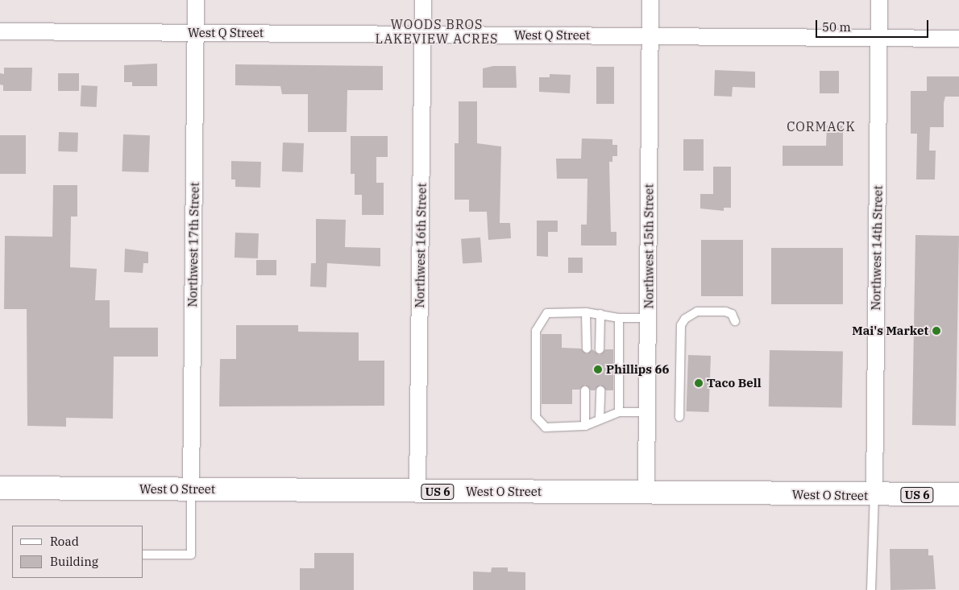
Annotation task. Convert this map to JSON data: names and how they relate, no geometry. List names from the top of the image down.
{
  "streets": {
    "main road": ["West O Street", "US 6"],
    "street": [
      "West Q Street",
      "Northwest 17th Street",
      "Northwest 16th Street",
      "Northwest 15th Street",
      "Northwest 14th Street"
    ]
  },
  "crossings": [
    ["West Q Street", "Northwest 17th Street"],
    ["West Q Street", "Northwest 16th Street"],
    ["West Q Street", "Northwest 15th Street"],
    ["West Q Street", "Northwest 14th Street"],
    ["Northwest 17th Street", "West O Street"],
    ["Northwest 16th Street", "West O Street"],
    ["Northwest 15th Street", "West O Street"],
    ["Northwest 14th Street", "West O Street"]
  ],
  "districts": ["WOODS BROS LAKEVIEW ACRES", "CORMACK"],
  "places": ["Mai's Market", "Phillips 66", "Taco Bell"],
  "legend": ["Road", "Building"],
  "scale_bar": "50 m"
}
